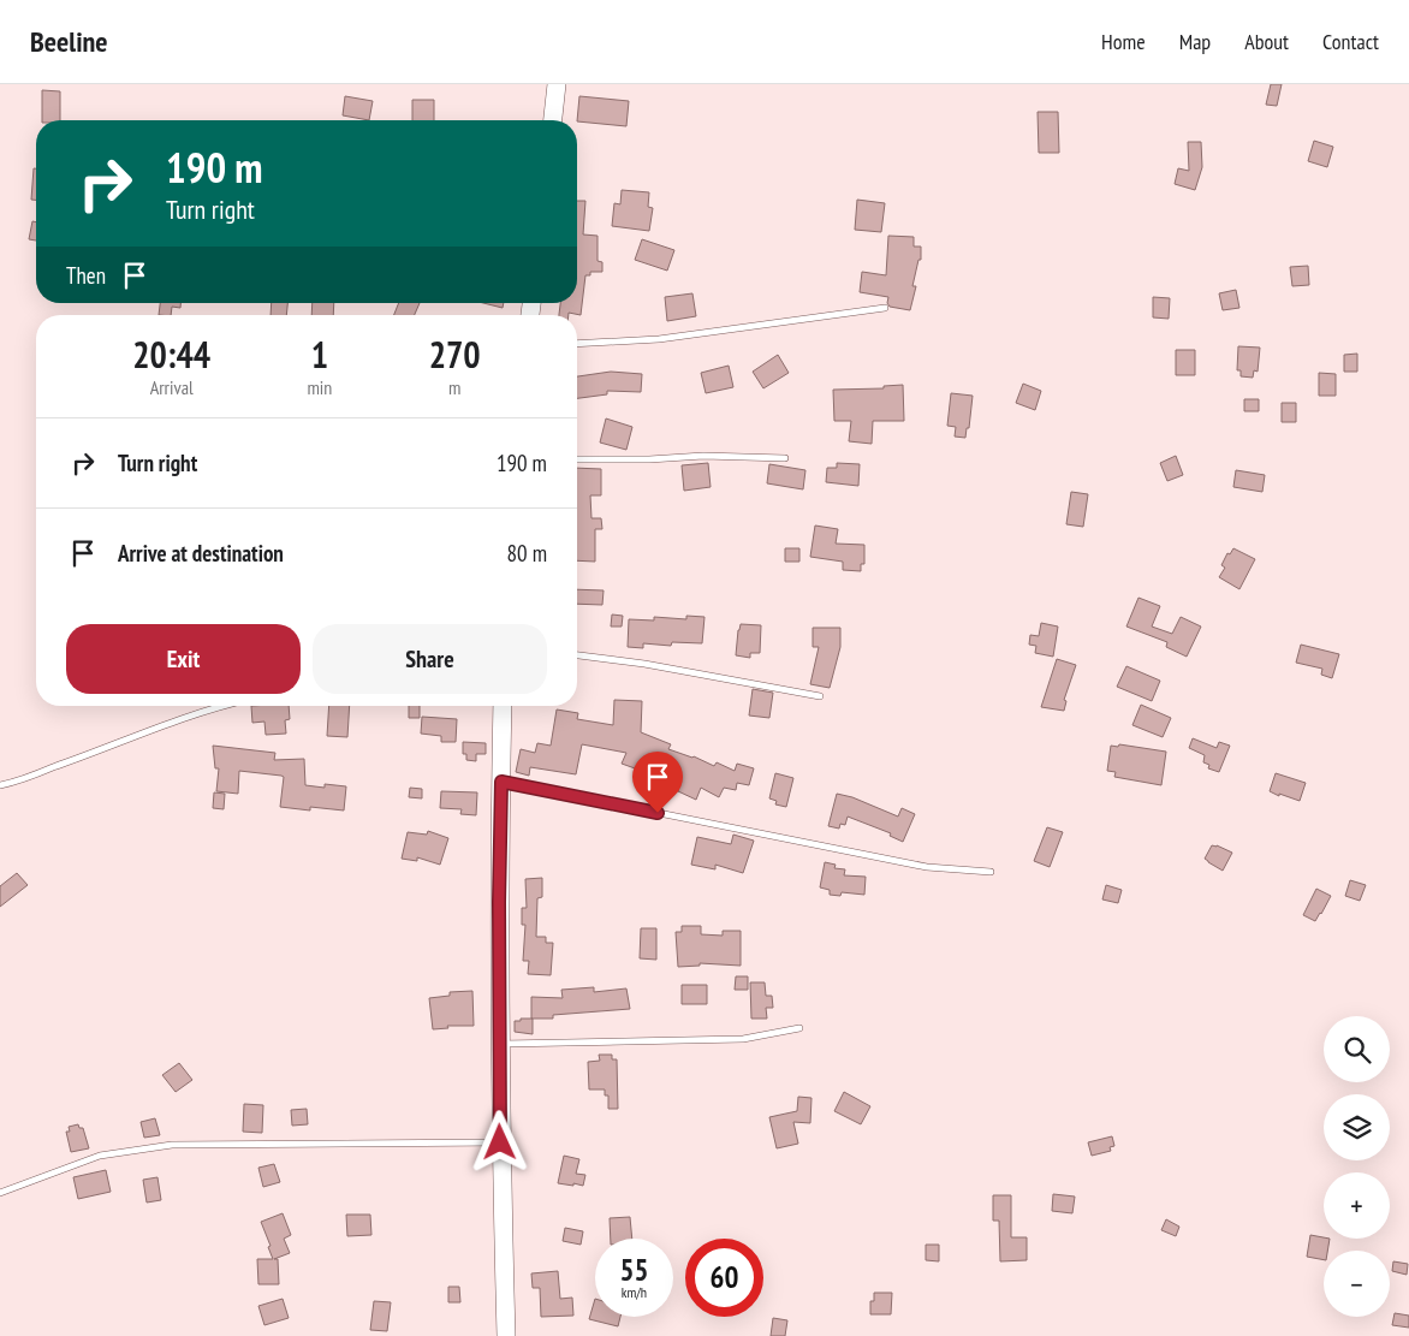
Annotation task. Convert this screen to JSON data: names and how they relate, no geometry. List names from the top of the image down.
{
  "page": {
    "header": "Beeline",
    "nav": [
      "Home",
      "Map",
      "About",
      "Contact"
    ],
    "turn": ["190 m", "Turn right"],
    "then": "Then",
    "eta": [
      "20:44",
      "Arrival",
      "1",
      "min",
      "270",
      "m"
    ],
    "list": [
      {
        "name": "Turn right",
        "value": "190 m"
      },
      {
        "name": "Arrive at destination",
        "value": "80 m"
      }
    ],
    "buttons": ["Exit", "Share"],
    "map_buttons": ["+", "−"],
    "speed": "55 km/h",
    "limit": "60"
  }
}
